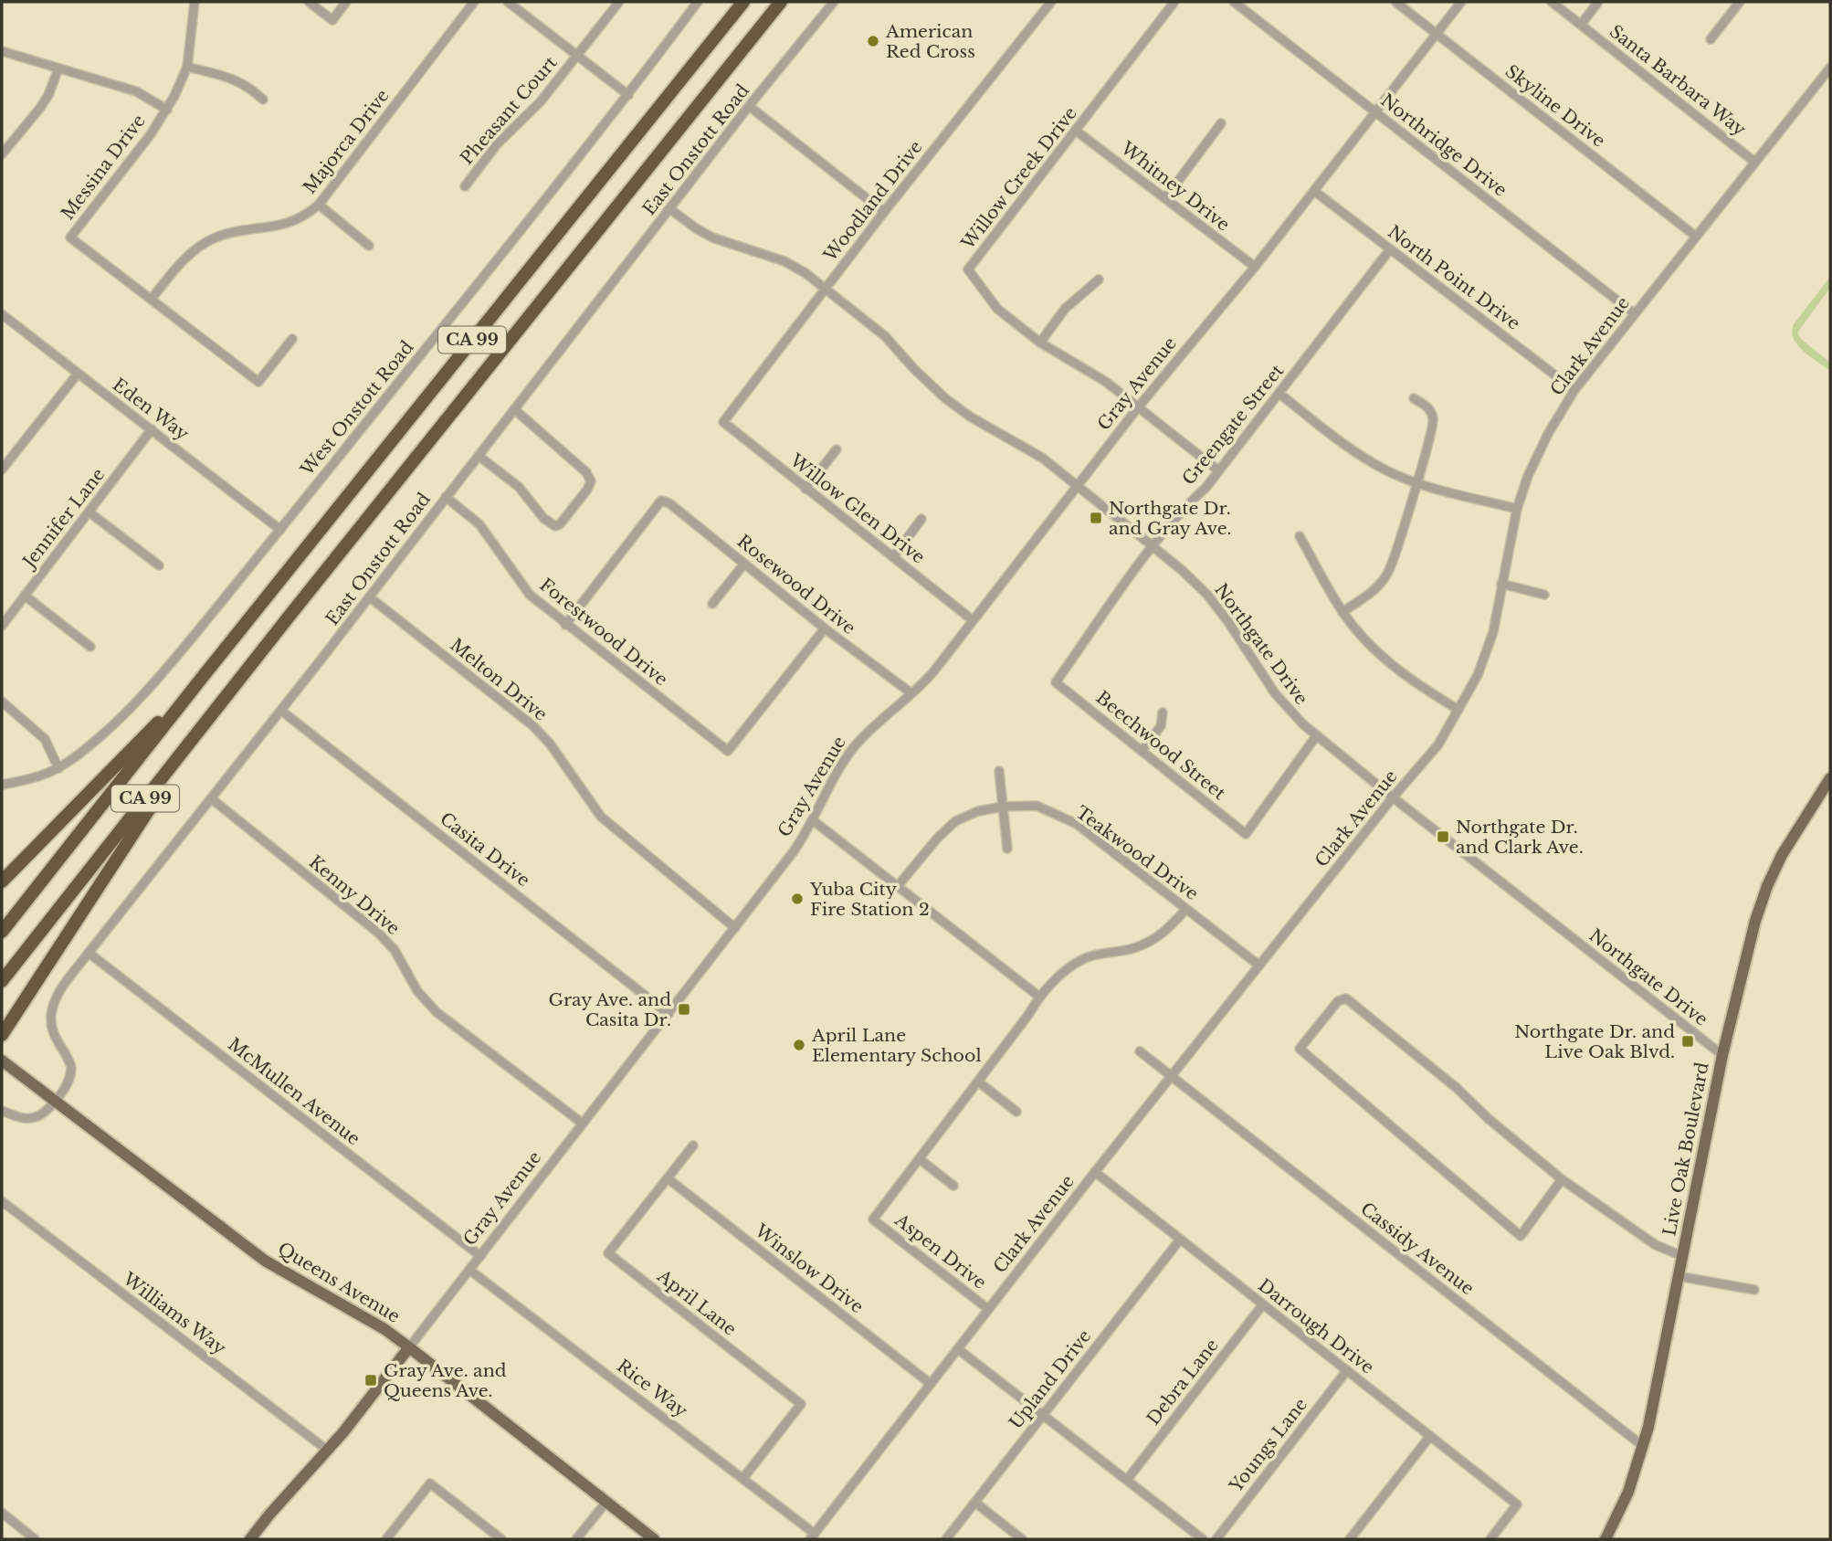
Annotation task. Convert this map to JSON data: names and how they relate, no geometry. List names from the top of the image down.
{
  "streets": {
    "highway": ["CA 99"],
    "main road": ["Gray Avenue", "Live Oak Boulevard", "Queens Avenue"],
    "street": [
      "Santa Barbara Way",
      "Skyline Drive",
      "Pheasant Court",
      "Majorca Drive",
      "Northridge Drive",
      "East Onstott Road",
      "Messina Drive",
      "Willow Creek Drive",
      "Whitney Drive",
      "Woodland Drive",
      "North Point Drive",
      "Clark Avenue",
      "West Onstott Road",
      "Eden Way",
      "Greengate Street",
      "Willow Glen Drive",
      "Jennifer Lane",
      "Rosewood Drive",
      "Forestwood Drive",
      "Northgate Drive",
      "Melton Drive",
      "Beechwood Street",
      "Casita Drive",
      "Teakwood Drive",
      "Kenny Drive",
      "McMullen Avenue",
      "Cassidy Avenue",
      "Aspen Drive",
      "Winslow Drive",
      "April Lane",
      "Williams Way",
      "Darrough Drive",
      "Upland Drive",
      "Debra Lane",
      "Rice Way",
      "Youngs Lane"
    ]
  },
  "crossings": [
    ["Santa Barbara Way", "Clark Avenue"],
    ["Skyline Drive", "Clark Avenue"],
    ["Skyline Drive", "Gray Avenue"],
    ["Majorca Drive", "Messina Drive"],
    ["Northridge Drive", "Clark Avenue"],
    ["Northridge Drive", "Gray Avenue"],
    ["East Onstott Road", "Forestwood Drive"],
    ["East Onstott Road", "Northgate Drive"],
    ["East Onstott Road", "Melton Drive"],
    ["East Onstott Road", "Casita Drive"],
    ["East Onstott Road", "Kenny Drive"],
    ["East Onstott Road", "McMullen Avenue"],
    ["East Onstott Road", "Queens Avenue"],
    ["Willow Creek Drive", "Whitney Drive"],
    ["Willow Creek Drive", "Gray Avenue"],
    ["Willow Creek Drive", "Greengate Street"],
    ["Whitney Drive", "Gray Avenue"],
    ["Woodland Drive", "Willow Glen Drive"],
    ["Woodland Drive", "Northgate Drive"],
    ["North Point Drive", "Clark Avenue"],
    ["North Point Drive", "Gray Avenue"],
    ["North Point Drive", "Greengate Street"],
    ["Clark Avenue", "Northgate Drive"],
    ["Clark Avenue", "Teakwood Drive"],
    ["Clark Avenue", "Cassidy Avenue"],
    ["Clark Avenue", "Aspen Drive"],
    ["Clark Avenue", "Winslow Drive"],
    ["Clark Avenue", "Darrough Drive"],
    ["Clark Avenue", "Rice Way"],
    ["Gray Avenue", "Willow Glen Drive"],
    ["Gray Avenue", "Rosewood Drive"],
    ["Gray Avenue", "Northgate Drive"],
    ["Gray Avenue", "Melton Drive"],
    ["Gray Avenue", "Casita Drive"],
    ["Gray Avenue", "Kenny Drive"],
    ["Gray Avenue", "McMullen Avenue"],
    ["Gray Avenue", "Queens Avenue"],
    ["Gray Avenue", "Williams Way"],
    ["Gray Avenue", "Rice Way"],
    ["West Onstott Road", "Eden Way"],
    ["Eden Way", "Jennifer Lane"],
    ["Greengate Street", "Northgate Drive"],
    ["Greengate Street", "Beechwood Street"],
    ["Rosewood Drive", "Forestwood Drive"],
    ["Northgate Drive", "Beechwood Street"],
    ["Northgate Drive", "Live Oak Boulevard"],
    ["Live Oak Boulevard", "Cassidy Avenue"],
    ["Winslow Drive", "April Lane"],
    ["April Lane", "Rice Way"],
    ["Darrough Drive", "Upland Drive"],
    ["Darrough Drive", "Debra Lane"],
    ["Darrough Drive", "Youngs Lane"]
  ],
  "places": {
    "other": ["American Red Cross", "Yuba City Fire Station 2", "April Lane Elementary School"],
    "transit": [
      "Northgate Dr. and Gray Ave.",
      "Northgate Dr. and Clark Ave.",
      "Gray Ave. and Casita Dr.",
      "Northgate Dr. and Live Oak Blvd.",
      "Gray Ave. and Queens Ave."
    ]
  }
}
